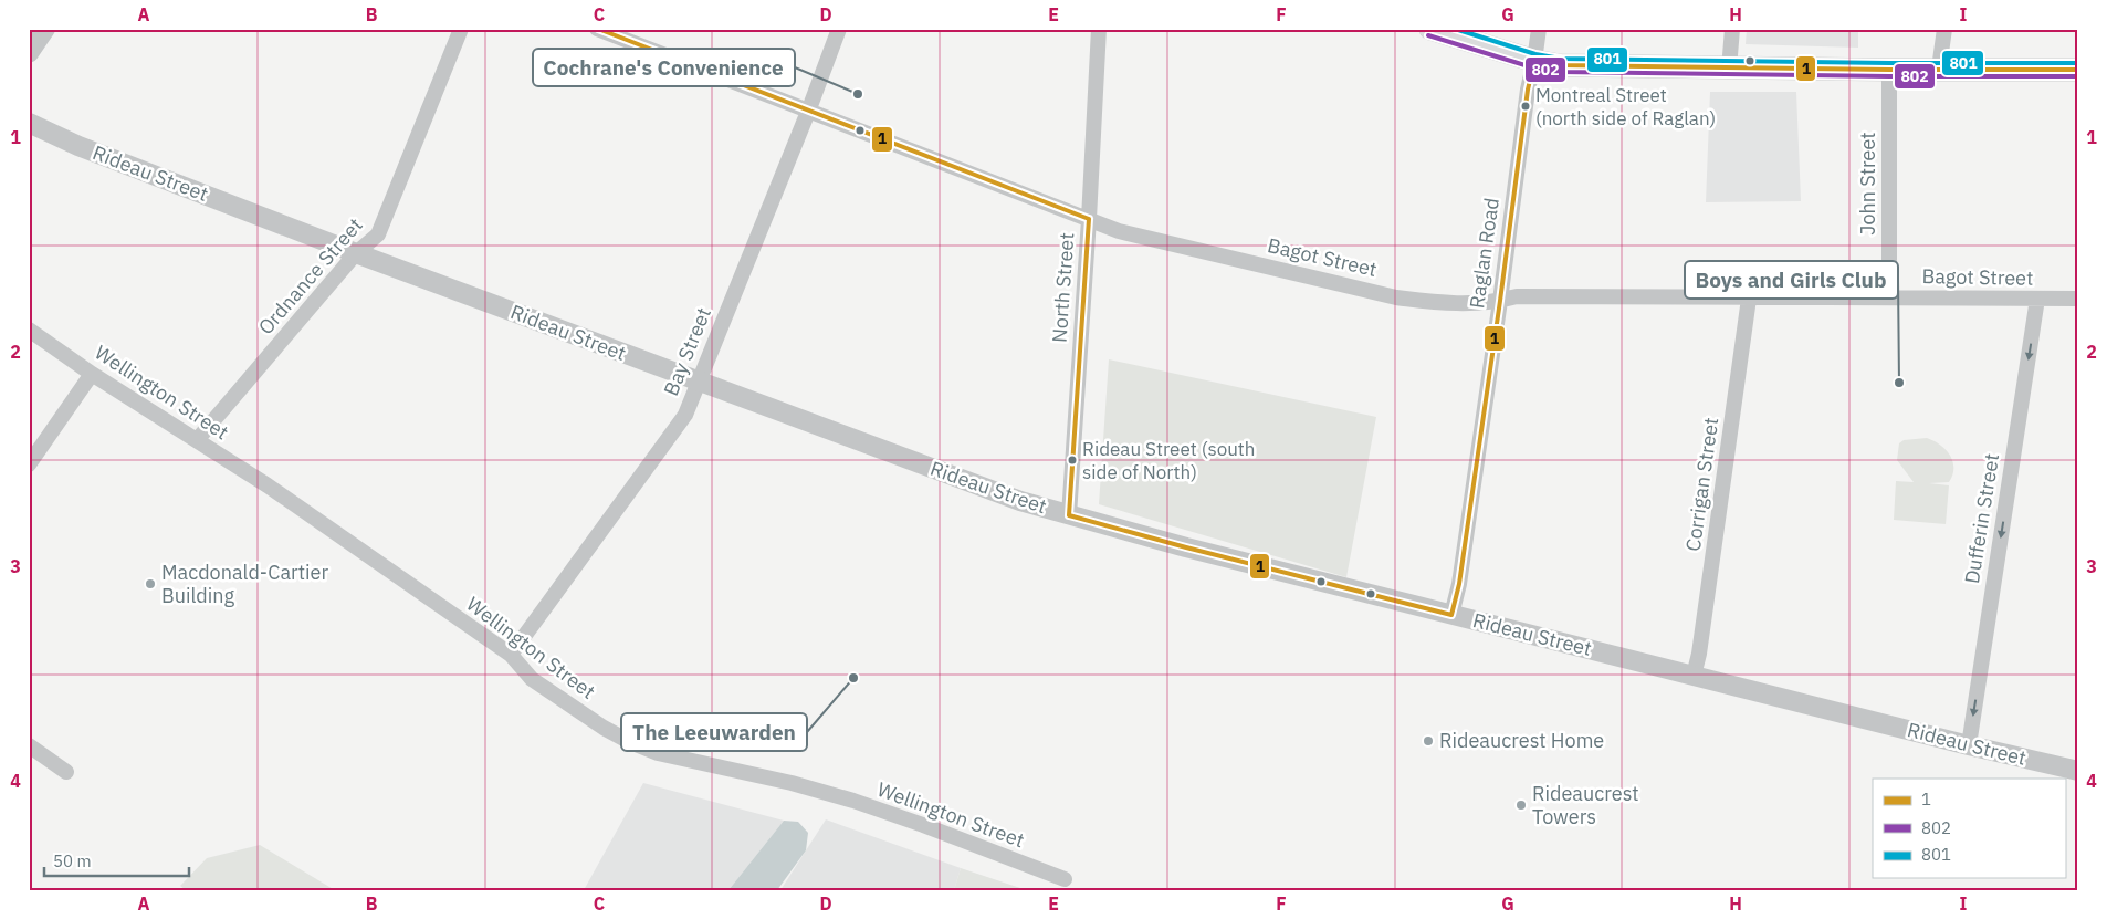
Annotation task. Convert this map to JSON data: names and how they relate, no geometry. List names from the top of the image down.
{
  "streets": {
    "street": [
      "Rideau Street",
      "John Street",
      "Raglan Road",
      "Bagot Street",
      "Ordnance Street",
      "North Street",
      "Bay Street",
      "Wellington Street",
      "Corrigan Street",
      "Dufferin Street"
    ]
  },
  "crossings": [
    ["Rideau Street", "Raglan Road"],
    ["Rideau Street", "Ordnance Street"],
    ["Rideau Street", "North Street"],
    ["Rideau Street", "Bay Street"],
    ["Rideau Street", "Corrigan Street"],
    ["Rideau Street", "Dufferin Street"],
    ["John Street", "Bagot Street"],
    ["Raglan Road", "Bagot Street"],
    ["Bagot Street", "North Street"],
    ["Bagot Street", "Bay Street"],
    ["Bagot Street", "Corrigan Street"],
    ["Bagot Street", "Dufferin Street"],
    ["Ordnance Street", "Wellington Street"],
    ["Bay Street", "Wellington Street"]
  ],
  "one_way": ["Dufferin Street"],
  "places": [
    "Cochrane's Convenience",
    "Montreal Street (north side of Raglan)",
    "Boys and Girls Club",
    "Rideau Street (south side of North)",
    "Macdonald-Cartier Building",
    "The Leeuwarden",
    "Rideaucrest Home",
    "Rideaucrest Towers"
  ],
  "lines": ["transit line 1", "transit line 801", "transit line 802"],
  "legend": ["1", "802", "801"],
  "scale_bar": "50 m",
  "grid": {
    "columns": [
      "A",
      "B",
      "C",
      "D",
      "E",
      "F",
      "G",
      "H",
      "I"
    ],
    "rows": [
      "1",
      "2",
      "3",
      "4"
    ]
  }
}
